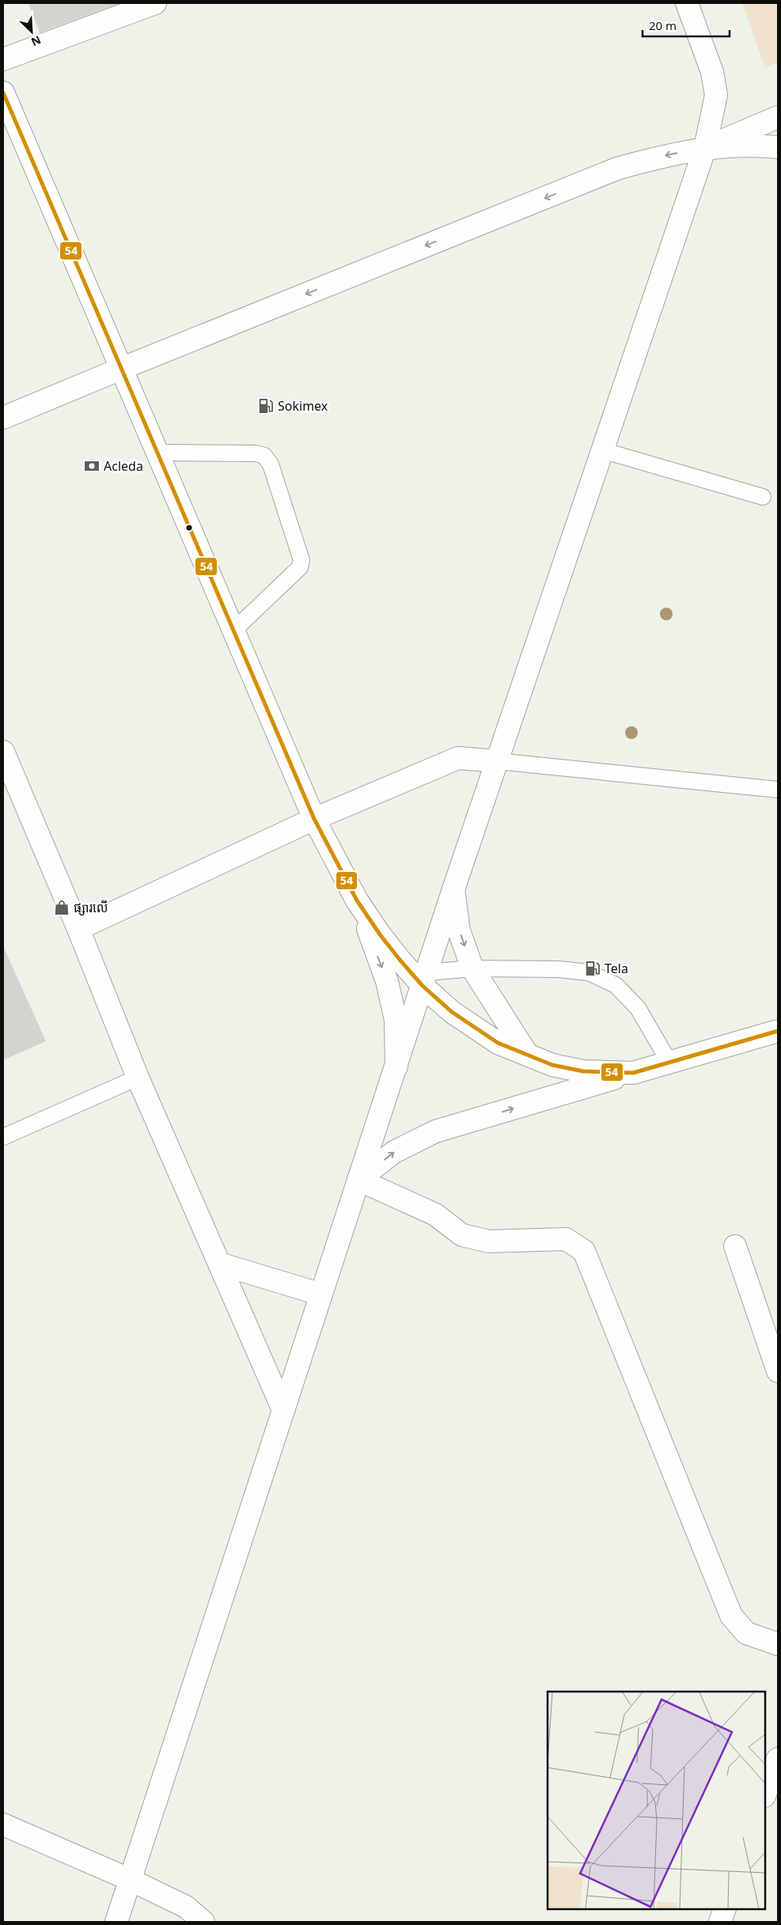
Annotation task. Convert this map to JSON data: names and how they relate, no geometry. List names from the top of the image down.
{
  "places": {
    "fuel station": ["Sokimex", "Tela"],
    "bank": ["Acleda"],
    "shop": ["ផ្សារលើ"]
  },
  "lines": ["transit line 54"],
  "scale_bar": "20 m",
  "north": "bottom right"
}
